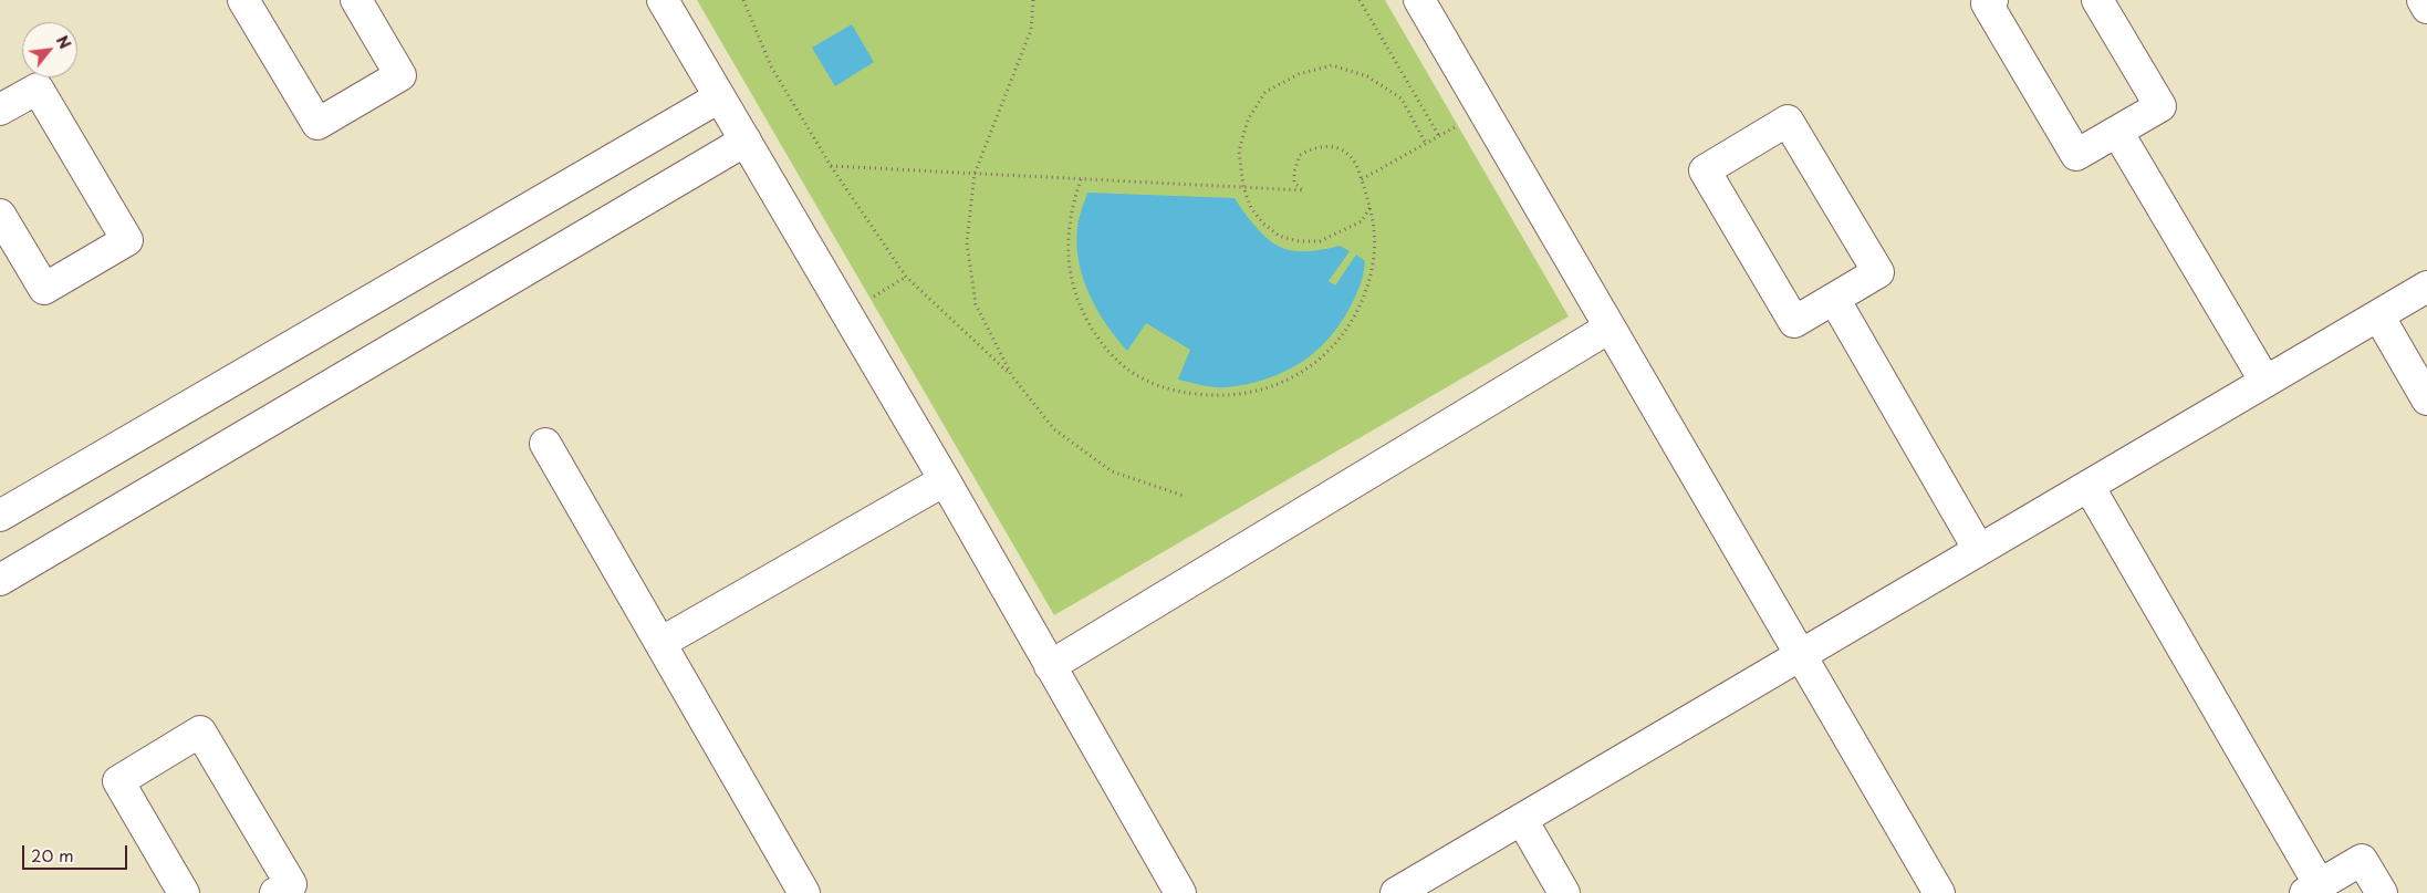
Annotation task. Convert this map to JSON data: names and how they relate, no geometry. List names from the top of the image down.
{
  "scale_bar": "20 m",
  "north": "top right"
}
